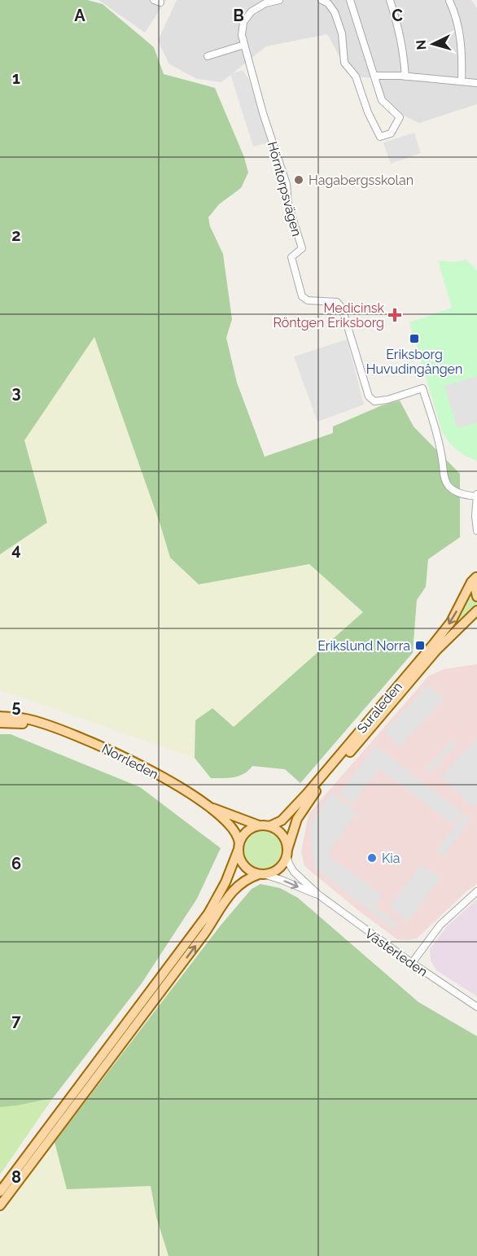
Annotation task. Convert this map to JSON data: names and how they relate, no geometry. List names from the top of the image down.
{
  "streets": {
    "main road": ["Suraleden", "Norrleden"],
    "street": ["Hörntorpsvägen", "Västerleden"]
  },
  "crossings": [
    ["Suraleden", "Norrleden"],
    ["Suraleden", "Västerleden"],
    ["Norrleden", "Västerleden"]
  ],
  "places": {
    "other": ["Hagabergsskolan", "Kia"],
    "health": ["Medicinsk Röntgen Eriksborg"],
    "transit": ["Eriksborg Huvudingången", "Erikslund Norra"]
  },
  "north": "left",
  "grid": {
    "columns": ["A", "B", "C"],
    "rows": [
      "1",
      "2",
      "3",
      "4",
      "5",
      "6",
      "7",
      "8"
    ]
  }
}
